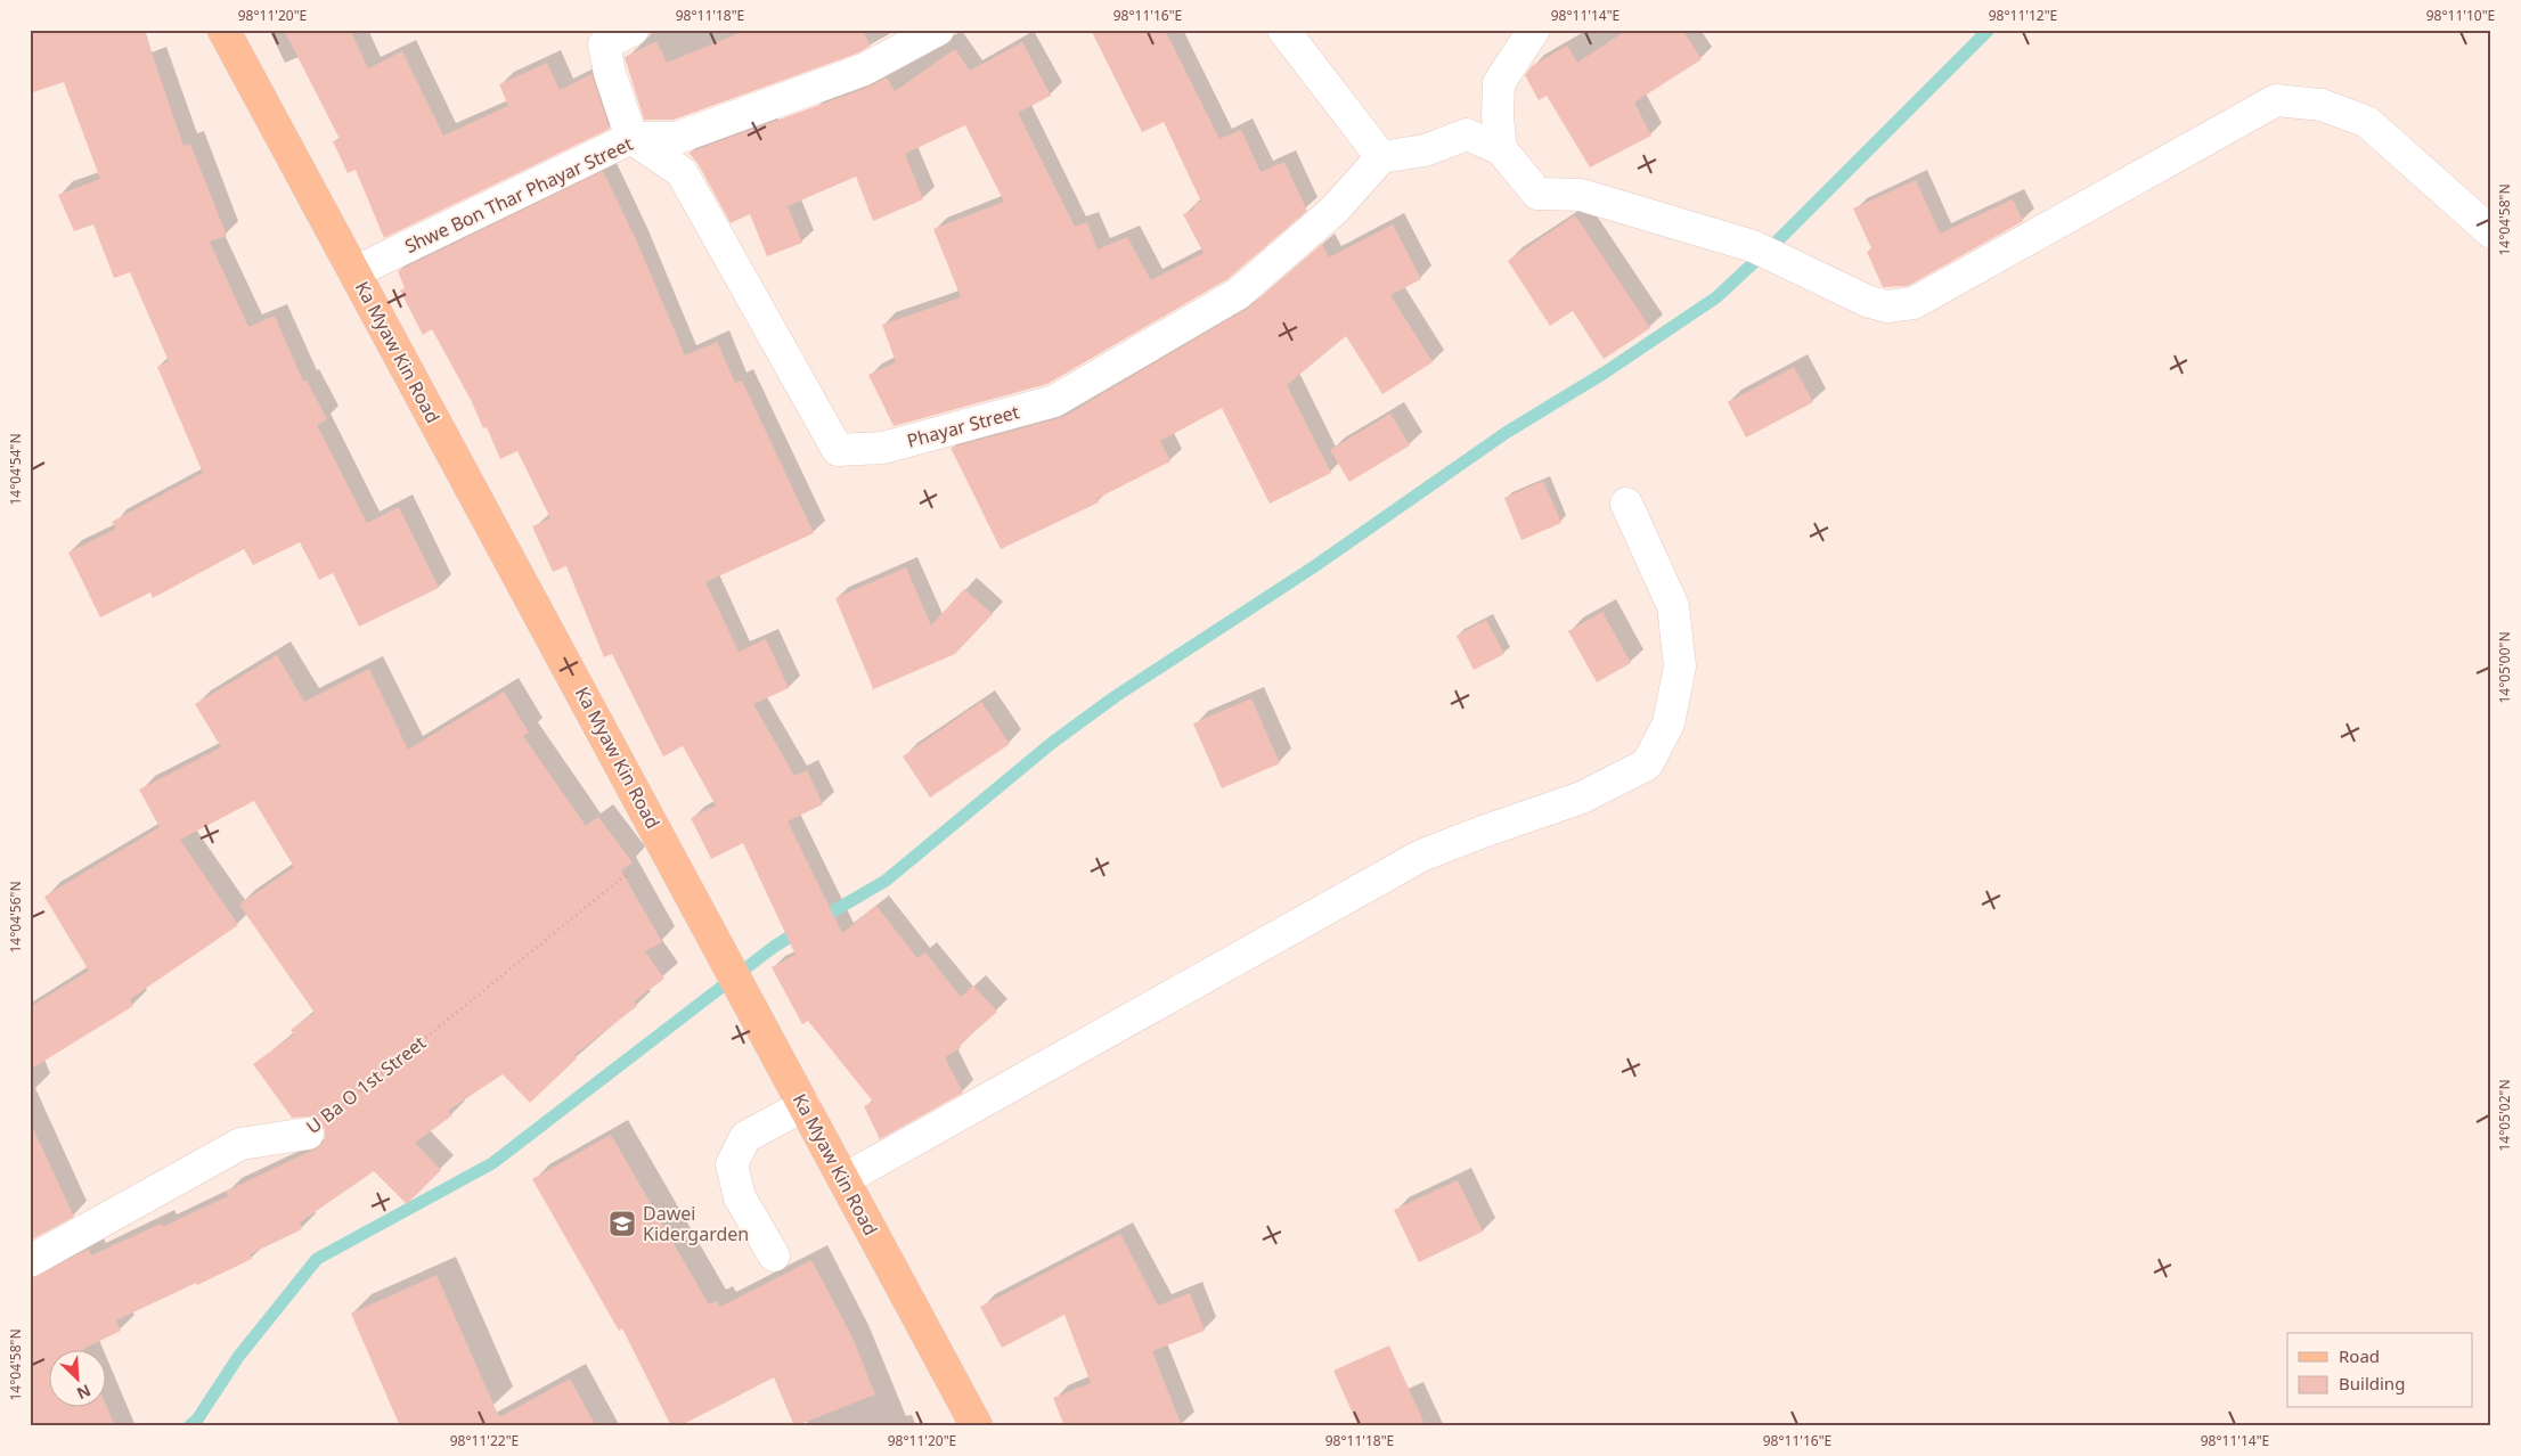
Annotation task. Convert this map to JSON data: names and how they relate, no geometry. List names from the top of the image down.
{
  "streets": {
    "main road": ["Ka Myaw Kin Road"],
    "street": ["Shwe Bon Thar Phayar Street", "Phayar Street", "U Ba O 1st Street"]
  },
  "crossings": [
    ["Shwe Bon Thar Phayar Street", "Ka Myaw Kin Road"],
    ["Shwe Bon Thar Phayar Street", "Phayar Street"],
    ["Ka Myaw Kin Road", "U Ba O 1st Street"]
  ],
  "places": {
    "school or university": ["Dawei Kidergarden"]
  },
  "legend": ["Road", "Building"],
  "north": "bottom right",
  "coordinates": [
    "98°11'20\"E",
    "98°11'18\"E",
    "98°11'16\"E",
    "98°11'14\"E",
    "98°11'12\"E",
    "98°11'10\"E",
    "14°04'58\"N",
    "14°04'54\"N",
    "14°05'00\"N",
    "14°04'56\"N",
    "14°05'02\"N",
    "98°11'22\"E"
  ]
}
